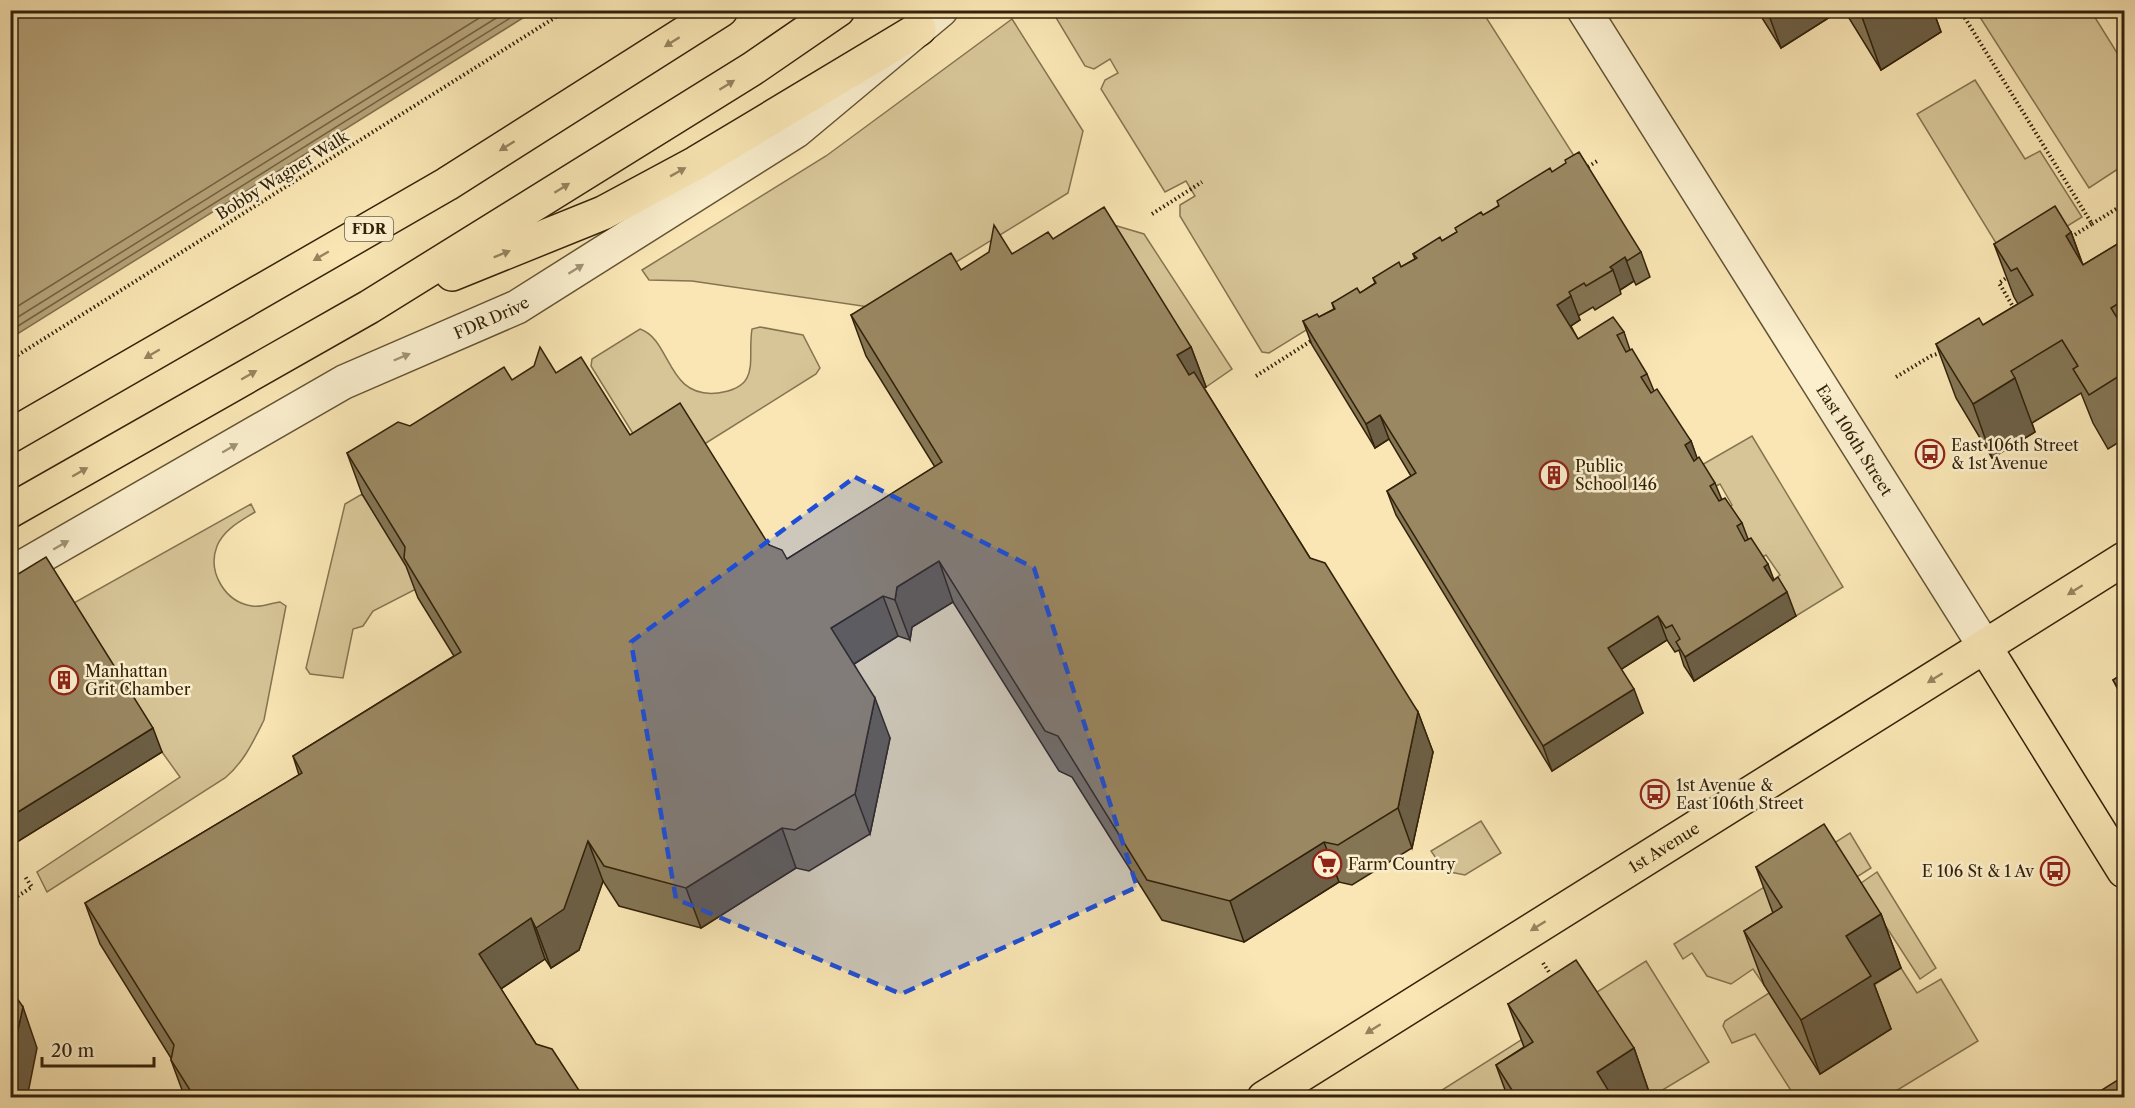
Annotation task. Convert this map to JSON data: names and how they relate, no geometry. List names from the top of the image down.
{
  "streets": {
    "main road": ["FDR", "East 106th Street", "1st Avenue"],
    "street": ["FDR Drive"],
    "path": ["Bobby Wagner Walk"]
  },
  "crossings": [
    ["East 106th Street", "1st Avenue"]
  ],
  "one_way": ["FDR Drive", "1st Avenue"],
  "places": {
    "bus stop": ["East 106th Street & 1st Avenue", "1st Avenue & East 106th Street", "E 106 St & 1 Av"],
    "building": ["Public School 146", "Manhattan Grit Chamber"],
    "supermarket": ["Farm Country"]
  },
  "scale_bar": "20 m"
}
